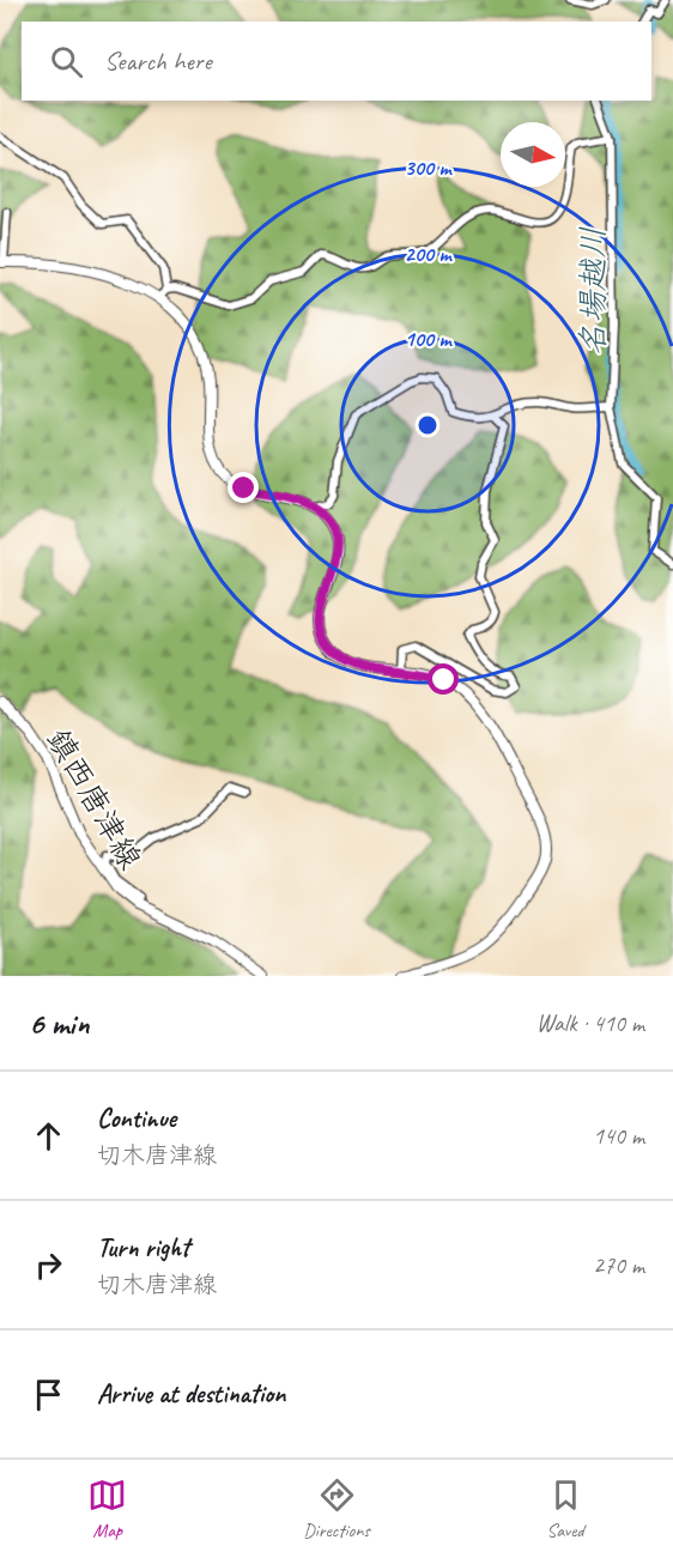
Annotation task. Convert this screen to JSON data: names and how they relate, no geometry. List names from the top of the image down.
{
  "streets": {
    "main road": ["鎮西唐津線"]
  },
  "water": ["名場越川"],
  "north": "right",
  "page": {
    "search": "Search here",
    "heading": ["6 min", "Walk · 410 m"],
    "list": [
      ["Continue", "切木唐津線", "140 m"],
      ["Turn right", "切木唐津線", "270 m"],
      "Arrive at destination"
    ],
    "nav": ["Map", "Directions", "Saved"]
  },
  "rings": ["300 m", "200 m", "100 m"]
}
